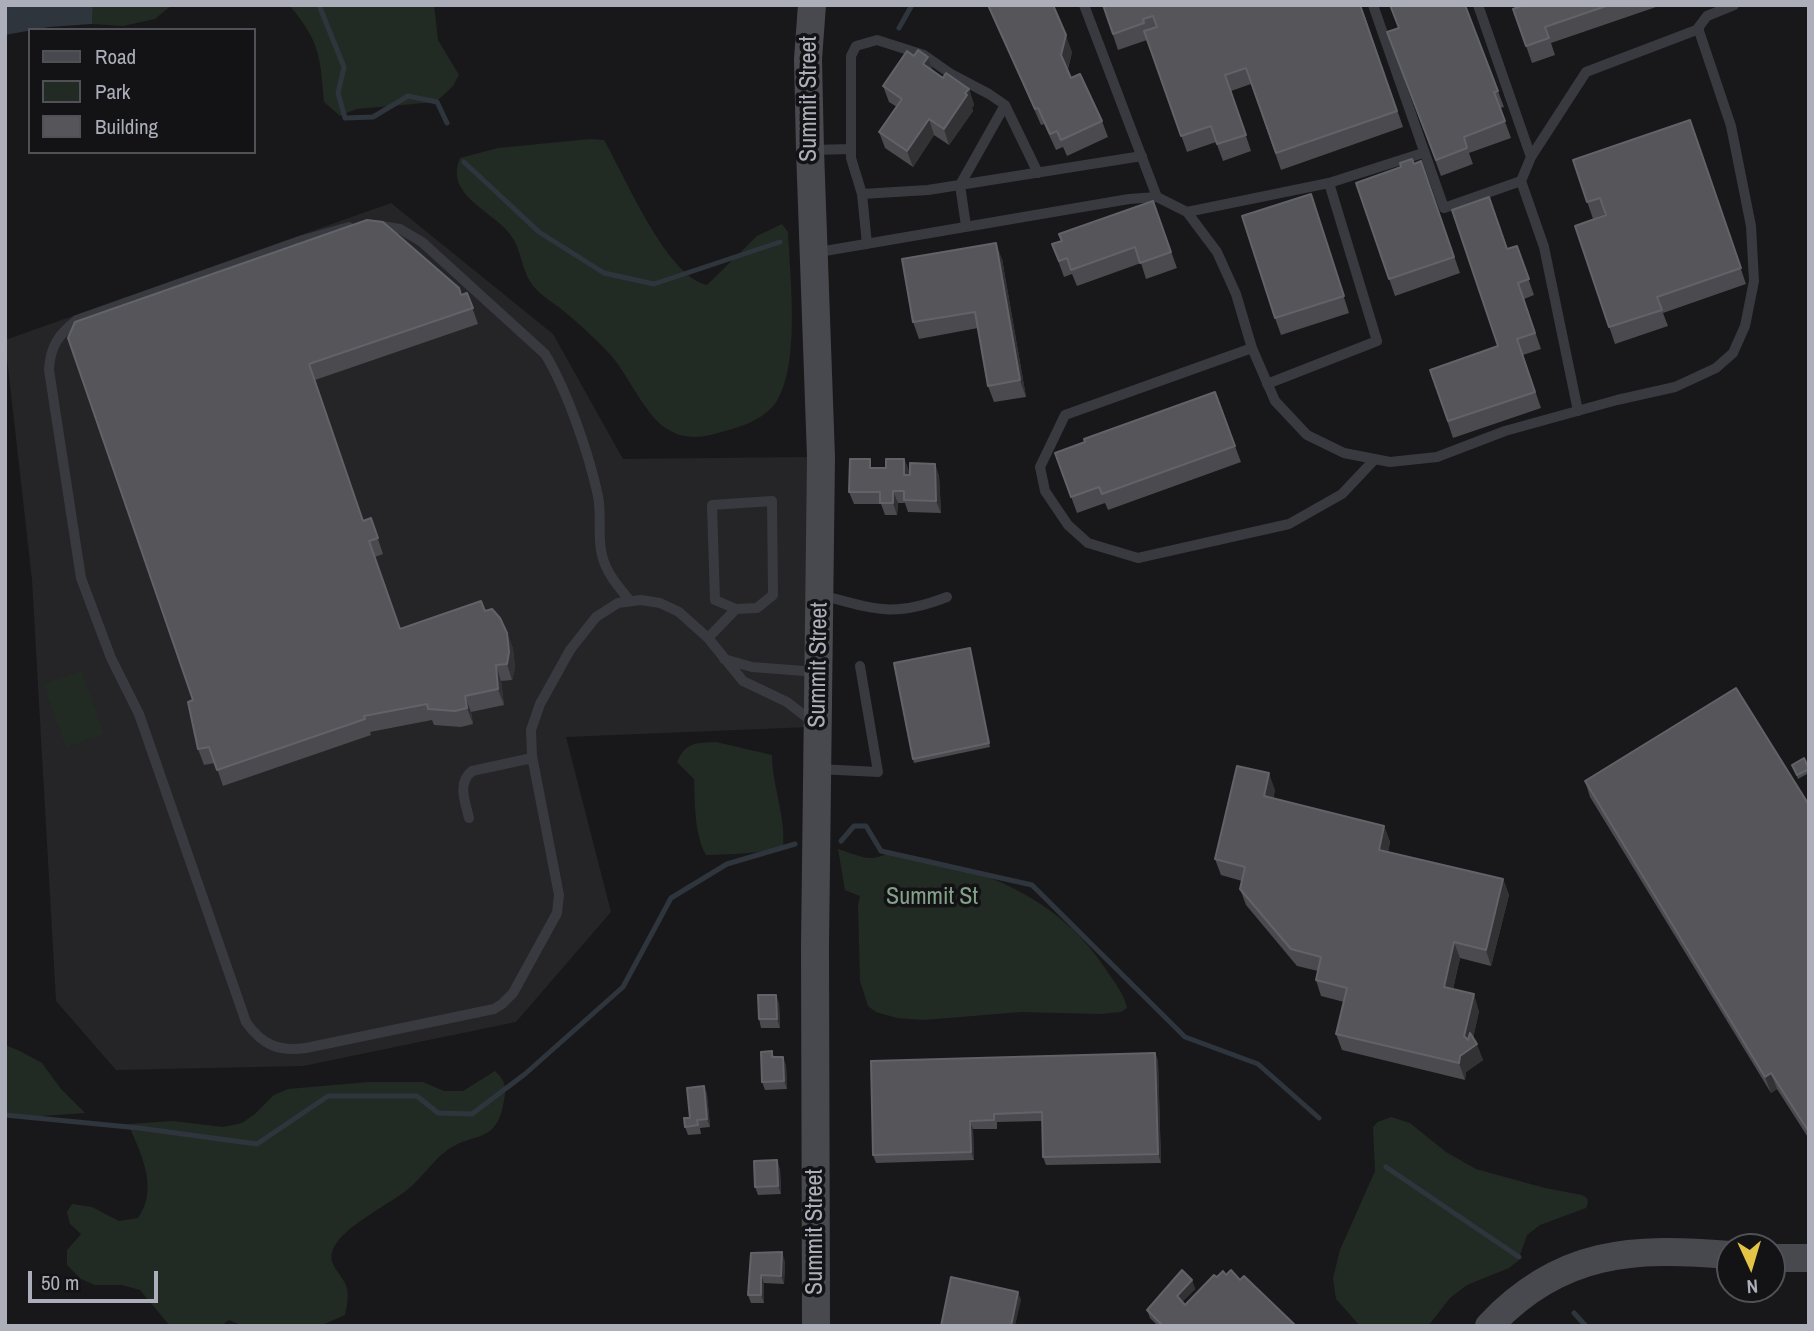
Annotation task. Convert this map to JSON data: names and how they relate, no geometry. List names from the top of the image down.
{
  "streets": {
    "main road": ["Summit Street"]
  },
  "parks": ["Summit St"],
  "legend": ["Road", "Park", "Building"],
  "scale_bar": "50 m",
  "north": "bottom"
}
